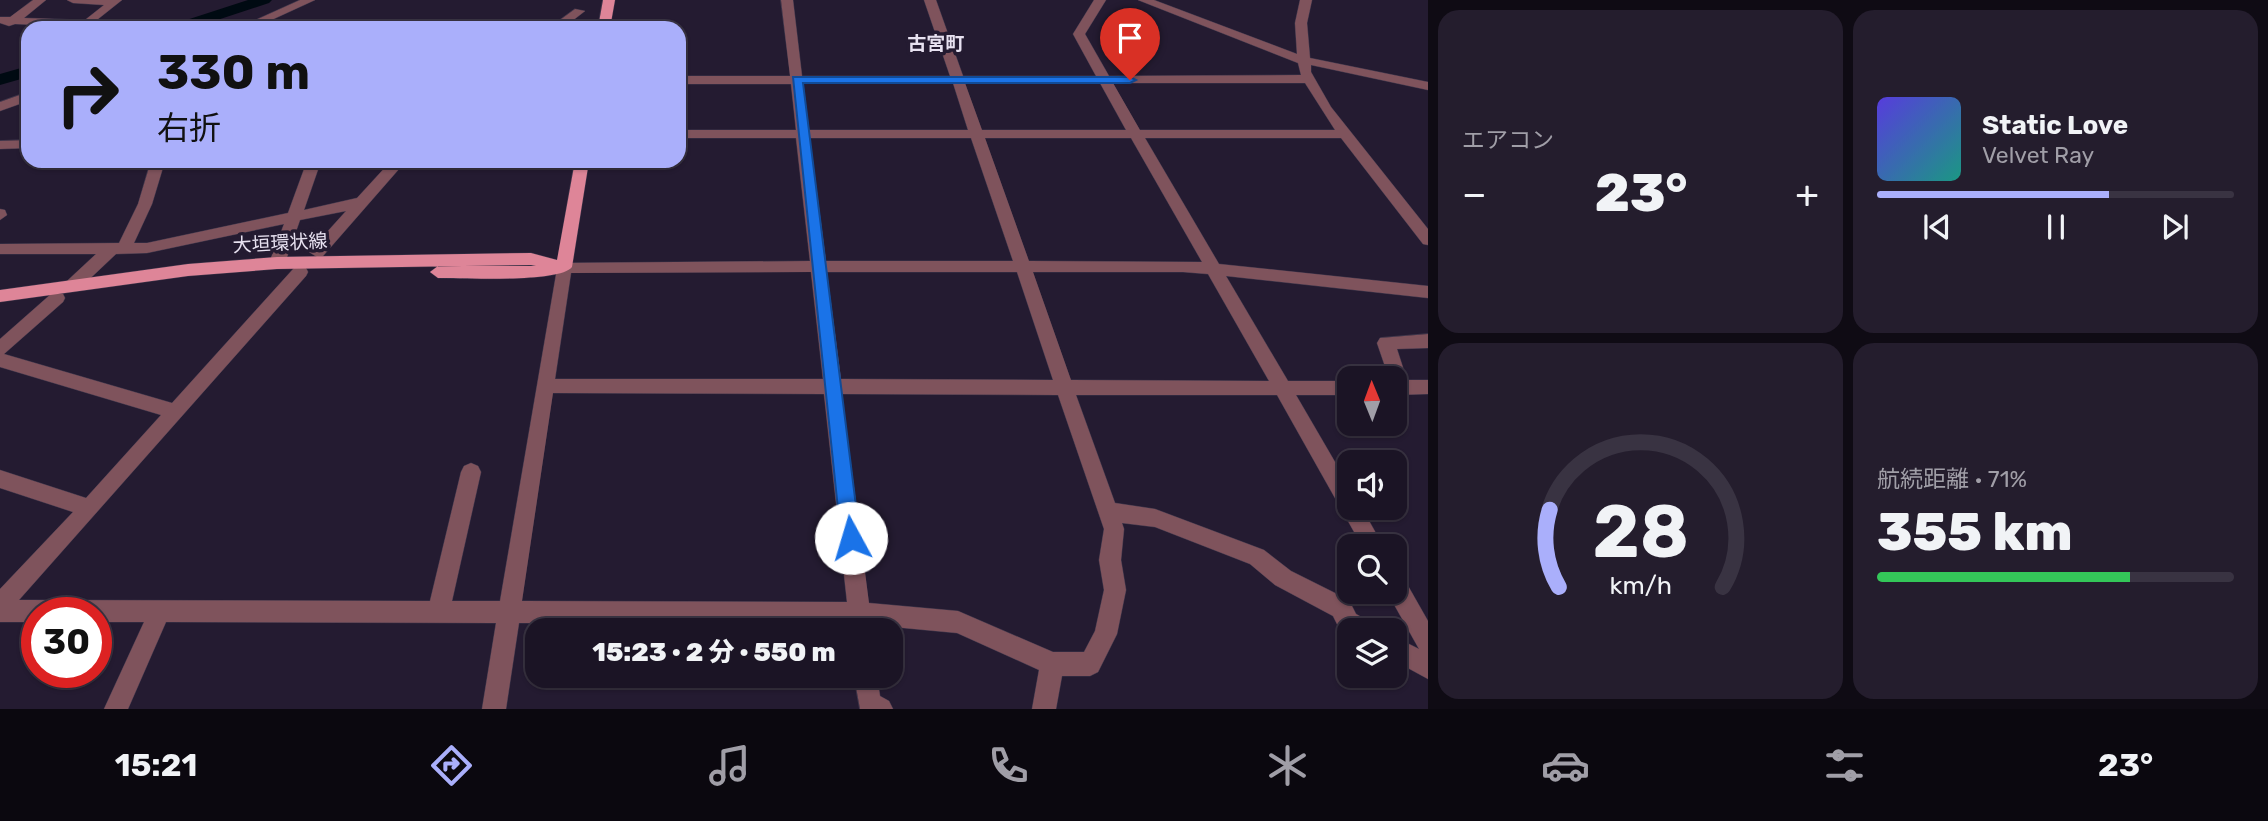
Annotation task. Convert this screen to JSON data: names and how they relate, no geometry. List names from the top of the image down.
{
  "streets": {
    "main road": ["大垣環状線"]
  },
  "districts": ["古宮町"],
  "north": "top",
  "page": {
    "tile": [
      "エアコン",
      ["航続距離 · 71%", "355 km"]
    ],
    "turn": ["330 m", "右折"],
    "song": ["Static Love", "Velvet Ray"],
    "heat": ["−", "23°", "+"],
    "limit": "30",
    "trip": "15:23 · 2 分 · 550 m",
    "tabs": ["15:21", "23°"],
    "gauge": ["28", "km/h"]
  }
}
